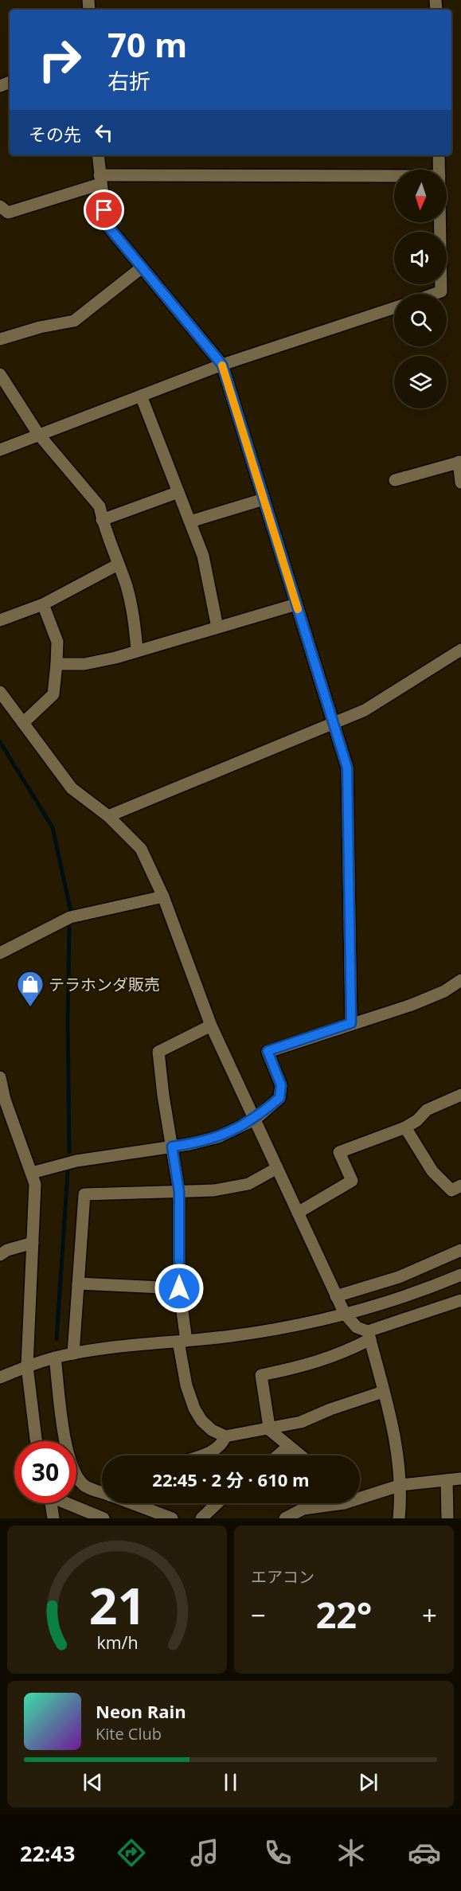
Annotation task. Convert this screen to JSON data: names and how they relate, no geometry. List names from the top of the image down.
{
  "places": {
    "shop": ["テラホンダ販売"]
  },
  "north": "bottom",
  "page": {
    "turn": ["70 m", "右折"],
    "then": "その先",
    "limit": "30",
    "trip": "22:45 · 2 分 · 610 m",
    "tile": "エアコン",
    "heat": ["−", "22°", "+"],
    "song": ["Neon Rain", "Kite Club"],
    "tabs": "22:43",
    "gauge": ["21", "km/h"]
  }
}
